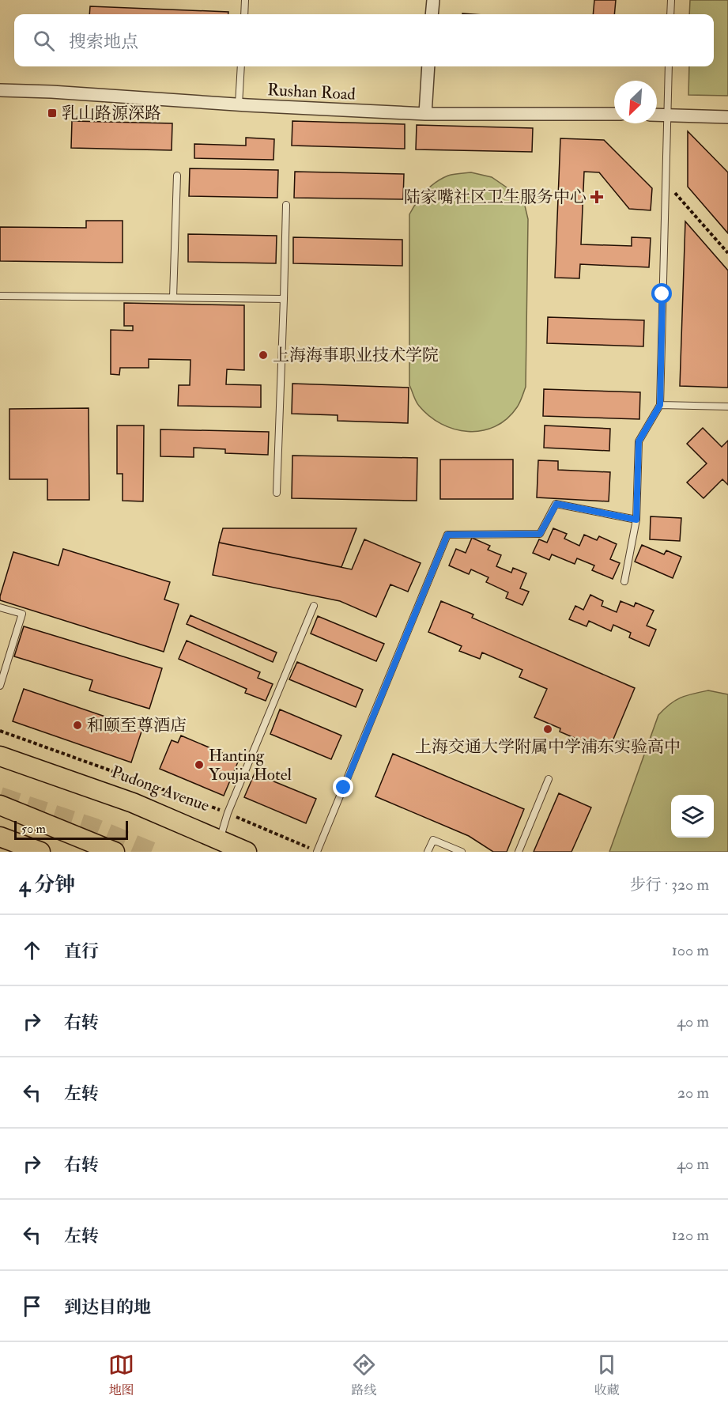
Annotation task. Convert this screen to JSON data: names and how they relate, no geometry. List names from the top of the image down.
{
  "streets": {
    "main road": ["Pudong Avenue"],
    "street": ["Rushan Road"]
  },
  "places": {
    "transit": ["乳山路源深路"],
    "health": ["陆家嘴社区卫生服务中心"],
    "other": [
      "上海海事职业技术学院",
      "和颐至尊酒店",
      "上海交通大学附属中学浦东实验高中",
      "Hanting Youjia Hotel"
    ]
  },
  "scale_bar": "50 m",
  "north": "bottom left",
  "page": {
    "search": "搜索地点",
    "scale": "50 m",
    "heading": ["4 分钟", "步行 · 320 m"],
    "list": [
      ["直行", "100 m"],
      ["右转", "40 m"],
      ["左转", "20 m"],
      ["右转", "40 m"],
      ["左转", "120 m"],
      "到达目的地"
    ],
    "nav": ["地图", "路线", "收藏"]
  }
}
